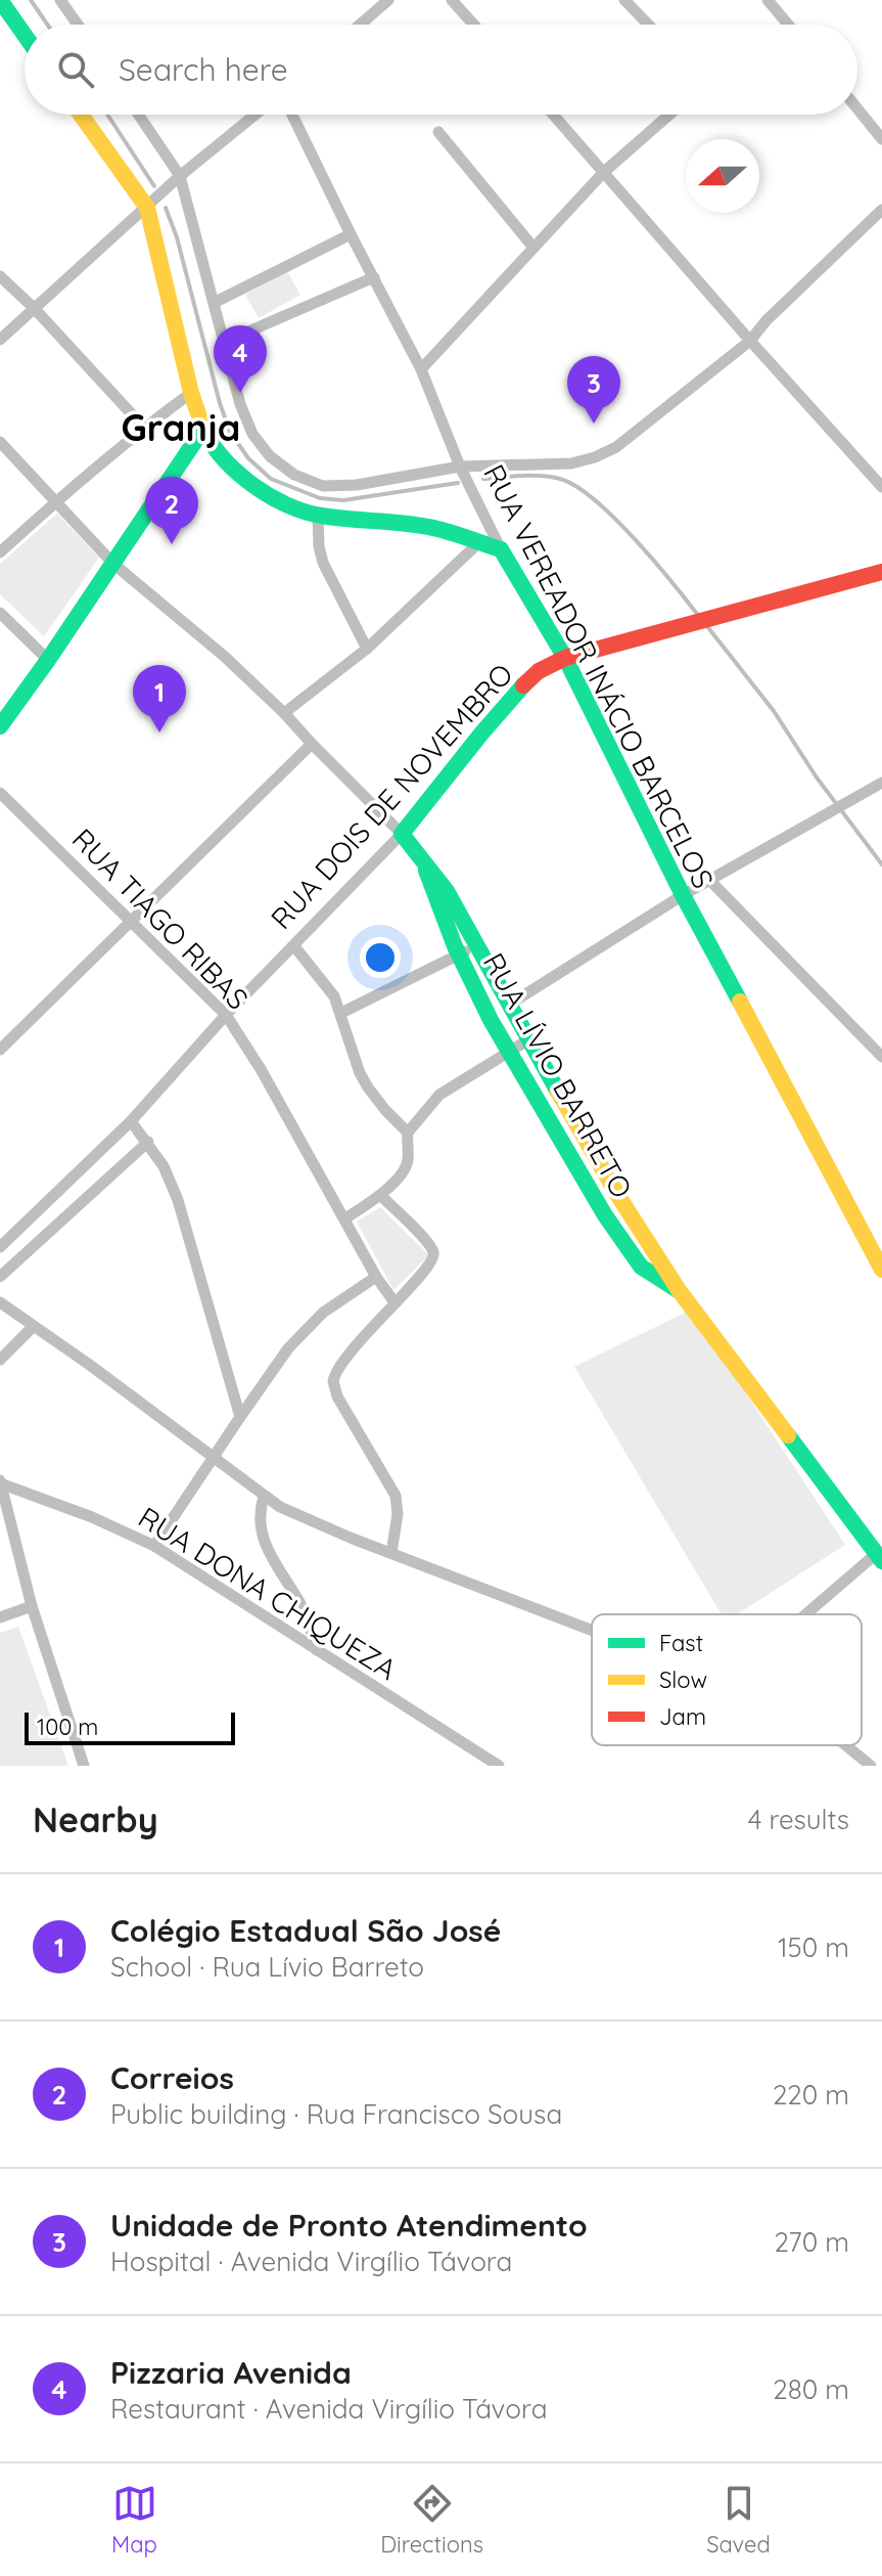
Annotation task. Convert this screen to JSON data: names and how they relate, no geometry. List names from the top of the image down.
{
  "streets": {
    "street": [
      "RUA VEREADOR INÁCIO BARCELOS",
      "RUA DOIS DE NOVEMBRO",
      "RUA TIAGO RIBAS",
      "RUA LÍVIO BARRETO",
      "RUA DONA CHIQUEZA"
    ]
  },
  "crossings": [
    ["RUA VEREADOR INÁCIO BARCELOS", "RUA DOIS DE NOVEMBRO"],
    ["RUA DOIS DE NOVEMBRO", "RUA TIAGO RIBAS"],
    ["RUA DOIS DE NOVEMBRO", "RUA LÍVIO BARRETO"]
  ],
  "districts": ["Granja"],
  "legend": ["Fast", "Slow", "Jam"],
  "scale_bar": "100 m",
  "north": "left",
  "page": {
    "search": "Search here",
    "pins": [
      "4",
      "3",
      "2",
      "1"
    ],
    "scale": "100 m",
    "heading": ["Nearby", "4 results"],
    "list": [
      {
        "mark": "1",
        "name": "Colégio Estadual São José",
        "note": "School · Rua Lívio Barreto",
        "value": "150 m"
      },
      {
        "mark": "2",
        "name": "Correios",
        "note": "Public building · Rua Francisco Sousa",
        "value": "220 m"
      },
      {
        "mark": "3",
        "name": "Unidade de Pronto Atendimento",
        "note": "Hospital · Avenida Virgílio Távora",
        "value": "270 m"
      },
      {
        "mark": "4",
        "name": "Pizzaria Avenida",
        "note": "Restaurant · Avenida Virgílio Távora",
        "value": "280 m"
      }
    ],
    "nav": ["Map", "Directions", "Saved"]
  }
}
